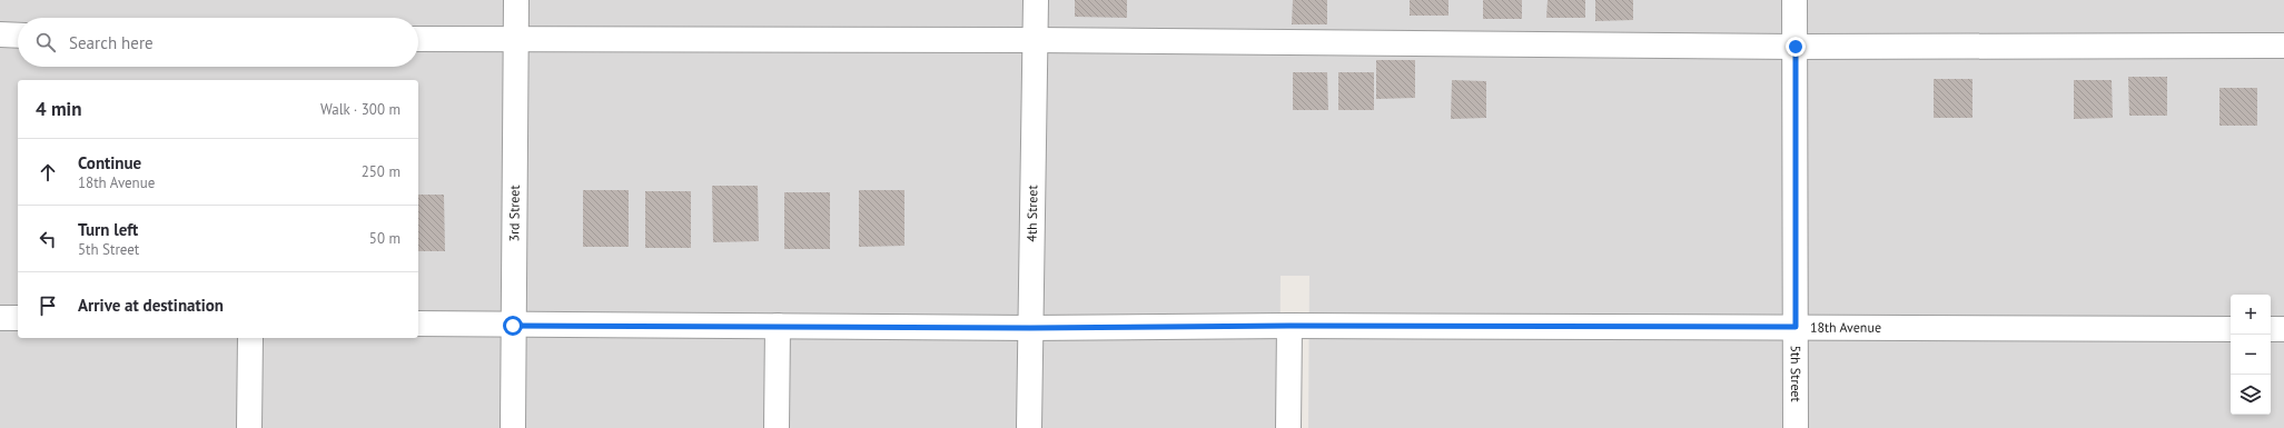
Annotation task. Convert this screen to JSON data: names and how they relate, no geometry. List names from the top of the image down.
{
  "streets": {
    "street": [
      "3rd Street",
      "4th Street",
      "18th Avenue",
      "5th Street"
    ]
  },
  "crossings": [
    ["3rd Street", "18th Avenue"],
    ["4th Street", "18th Avenue"],
    ["18th Avenue", "5th Street"]
  ],
  "page": {
    "search": "Search here",
    "heading": ["4 min", "Walk · 300 m"],
    "list": [
      ["Continue", "18th Avenue", "250 m"],
      ["Turn left", "5th Street", "50 m"],
      "Arrive at destination"
    ],
    "map_buttons": ["+", "−"]
  }
}
